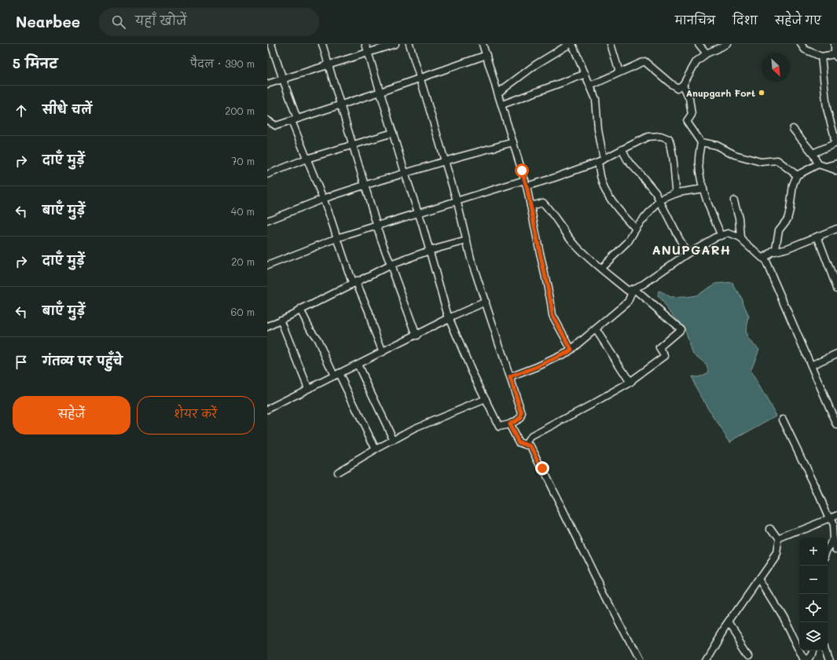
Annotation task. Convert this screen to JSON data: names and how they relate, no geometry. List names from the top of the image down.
{
  "districts": ["ANUPGARH"],
  "places": ["Anupgarh Fort"],
  "north": "bottom right",
  "page": {
    "header": "Nearbee",
    "search": "यहाँ खोजें",
    "nav": ["मानचित्र", "दिशा", "सहेजे गए"],
    "heading": ["5 मिनट", "पैदल · 390 m"],
    "list": [
      ["सीधे चलें", "200 m"],
      ["दाएँ मुड़ें", "70 m"],
      ["बाएँ मुड़ें", "40 m"],
      ["दाएँ मुड़ें", "20 m"],
      ["बाएँ मुड़ें", "60 m"],
      "गंतव्य पर पहुँचे"
    ],
    "buttons": ["सहेजें", "शेयर करें"],
    "map_buttons": ["+", "−"]
  }
}
